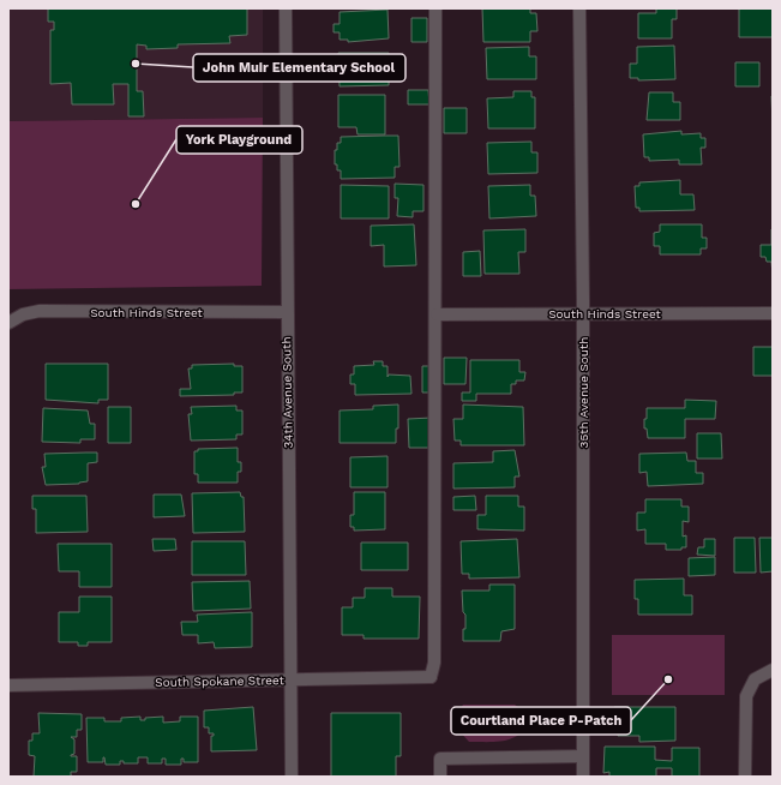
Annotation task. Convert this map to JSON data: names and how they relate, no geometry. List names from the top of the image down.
{
  "streets": {
    "street": [
      "South Hinds Street",
      "34th Avenue South",
      "35th Avenue South",
      "South Spokane Street"
    ]
  },
  "crossings": [
    ["South Hinds Street", "34th Avenue South"],
    ["South Hinds Street", "35th Avenue South"],
    ["South Hinds Street", "South Spokane Street"],
    ["34th Avenue South", "South Spokane Street"]
  ],
  "places": ["John Muir Elementary School", "York Playground", "Courtland Place P-Patch"]
}
